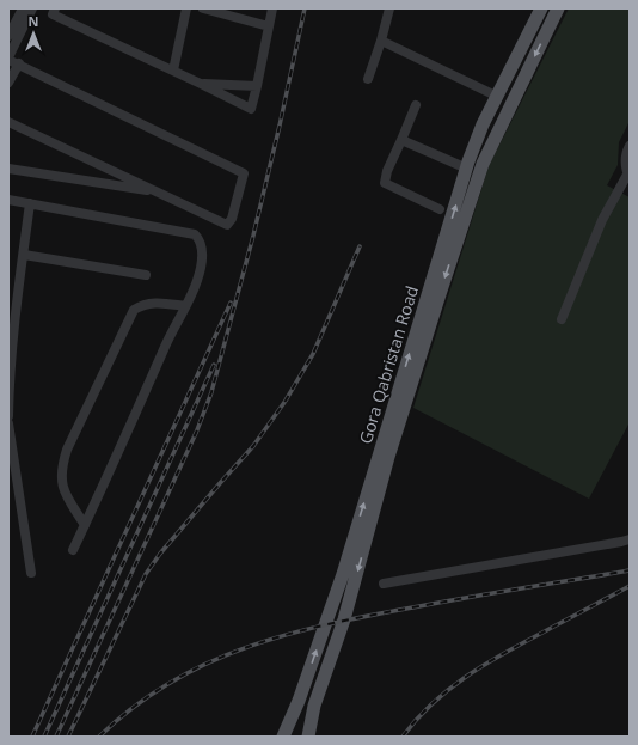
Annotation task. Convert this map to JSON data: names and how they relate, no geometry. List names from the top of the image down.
{
  "streets": {
    "main road": ["Gora Qabristan Road"]
  },
  "north": "top"
}
